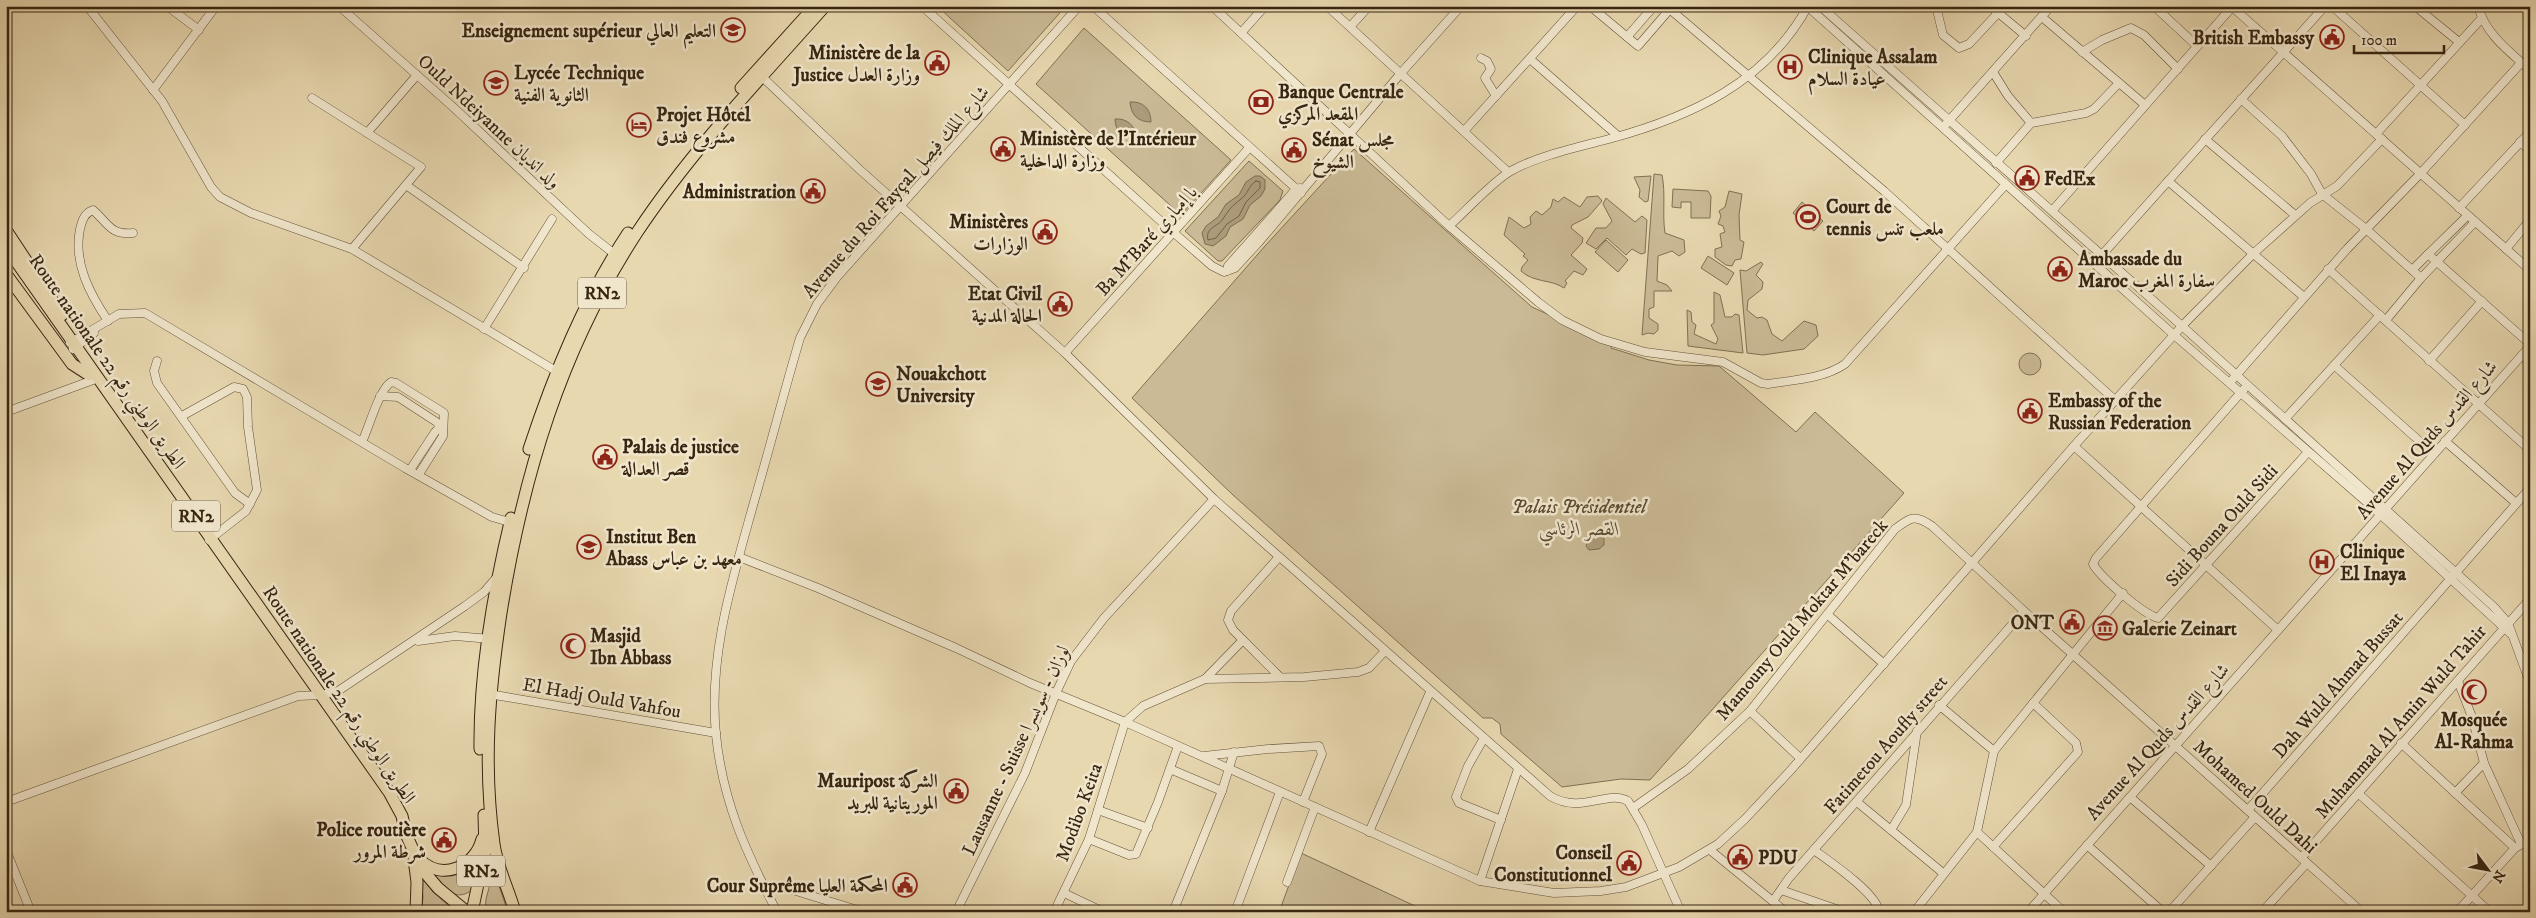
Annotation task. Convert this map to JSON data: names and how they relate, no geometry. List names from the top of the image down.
{
  "streets": {
    "highway": ["RN2", "Route nationale 22 الطريق الوطني رقم"],
    "street": [
      "Ould Ndeiyanne ولد انديان",
      "Avenue du Roi Fayçal شارع الملك فيصل",
      "Ba M'Baré با إمباري",
      "Avenue Al Quds شارع القدس",
      "Sidi Bouna Ould Sidi",
      "Mamouny Ould Moktar M'bareck",
      "Dah Wuld Ahmad Bussat",
      "El Hadj Ould Vahfou",
      "Muhammad Al Amin Wuld Tahir",
      "Fatimetou Aoufly street",
      "Lausanne - Suisse لوزان - سويسرا",
      "Mohamed Ould Dahi",
      "Modibo Keita"
    ]
  },
  "crossings": [
    ["Ould Ndeiyanne ولد انديان", "RN2"],
    ["Avenue du Roi Fayçal شارع الملك فيصل", "El Hadj Ould Vahfou"],
    ["RN2", "Route nationale 22 الطريق الوطني رقم"],
    ["RN2", "El Hadj Ould Vahfou"],
    ["Avenue Al Quds شارع القدس", "Mohamed Ould Dahi"],
    ["Mamouny Ould Moktar M'bareck", "Mohamed Ould Dahi"],
    ["Dah Wuld Ahmad Bussat", "Mohamed Ould Dahi"],
    ["Muhammad Al Amin Wuld Tahir", "Mohamed Ould Dahi"],
    ["Fatimetou Aoufly street", "Mohamed Ould Dahi"]
  ],
  "parks": ["Palais Présidentiel القصر الرئاسي"],
  "places": {
    "school or university": [
      "Enseignement supérieur التعليم العالي",
      "Lycée Technique الثانوية الفنية",
      "Nouakchott University",
      "Institut Ben Abass معهد بن عباس"
    ],
    "public building": [
      "British Embassy",
      "Ministère de la Justice وزارة العدل",
      "Ministère de l'Intérieur وزارة الداخلية",
      "Sénat مجلس الشيوخ",
      "FedEx",
      "Administration",
      "Ministères الوزارات",
      "Ambassade du Maroc سفارة المغرب",
      "Etat Civil الحالة المدنية",
      "Embassy of the Russian Federation",
      "Palais de justice قصر العدالة",
      "ONT",
      "Mauripost الشركة الموريتانية للبريد",
      "Police routière شرطة المرور",
      "PDU",
      "Conseil Constitutionnel",
      "Cour Suprême المحكمة العليا"
    ],
    "hospital": ["Clinique Assalam عيادة السلام", "Clinique El Inaya"],
    "bank": ["Banque Centrale المقعد المركزي"],
    "hotel": ["Projet Hôtel مشروع فندق"],
    "sports": ["Court de tennis ملعب تنس"],
    "museum": ["Galerie Zeinart"],
    "mosque": ["Masjid Ibn Abbass", "Mosquée Al-Rahma"]
  },
  "scale_bar": "100 m",
  "north": "bottom right"
}
